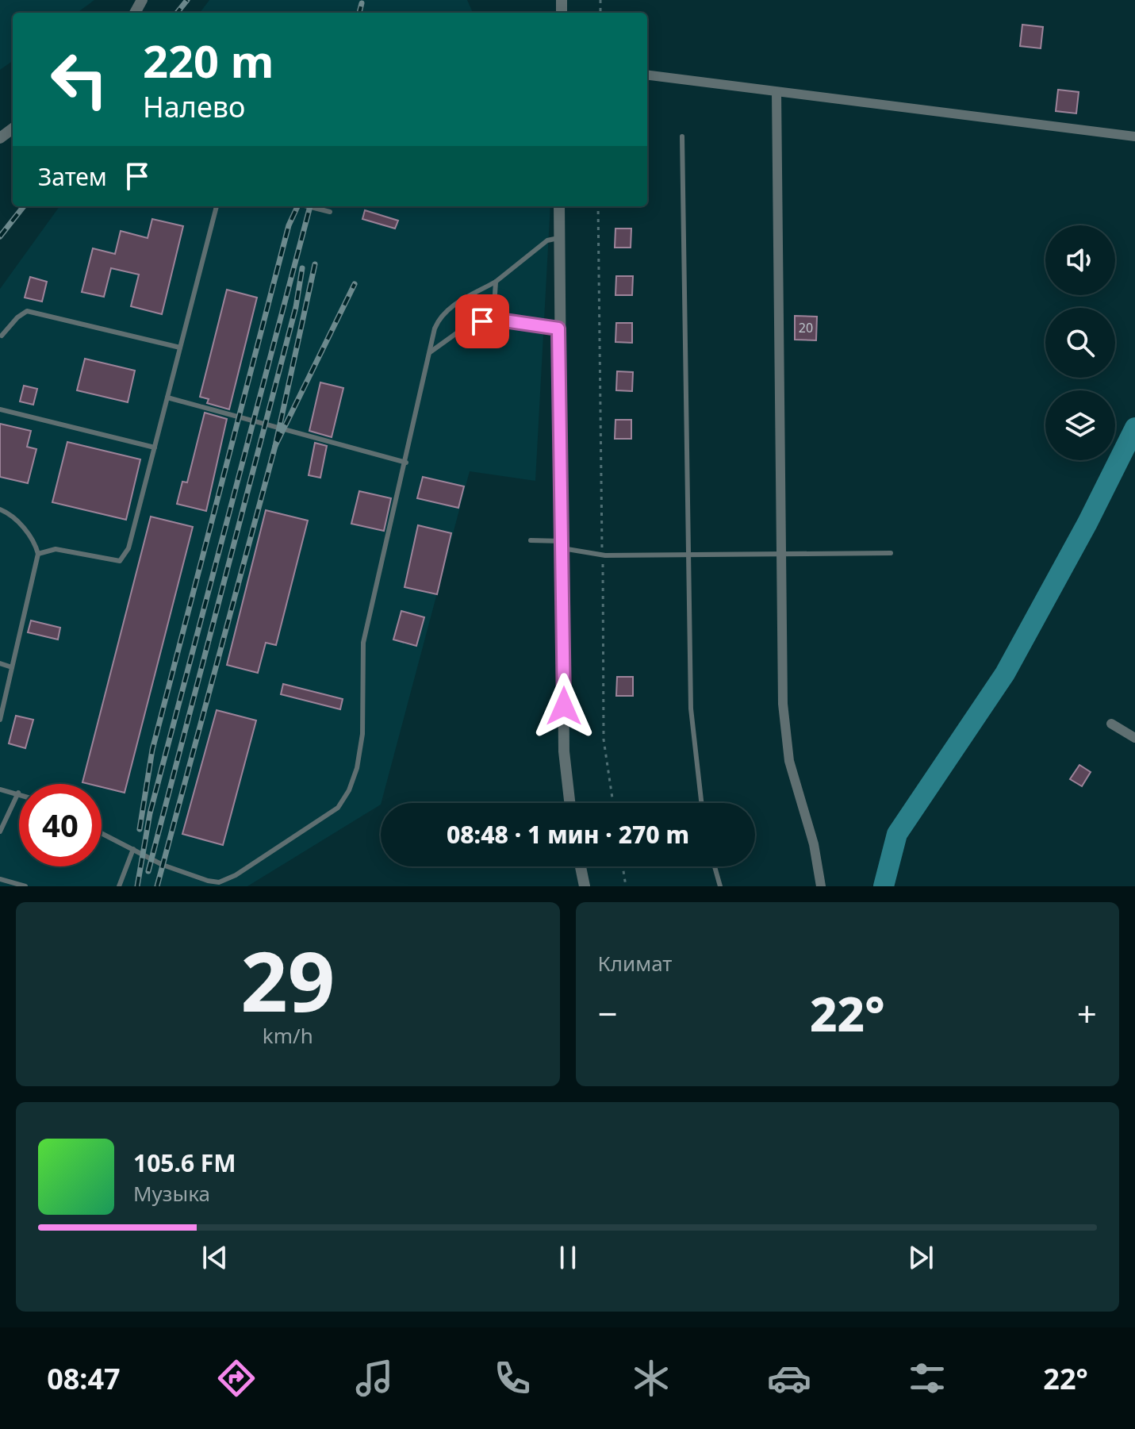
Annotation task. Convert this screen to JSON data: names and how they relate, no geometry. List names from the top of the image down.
{
  "house_numbers": ["20"],
  "page": {
    "turn": ["220 m", "Налево"],
    "then": "Затем",
    "limit": "40",
    "trip": "08:48 · 1 мин · 270 m",
    "tile": [
      ["29", "km/h"],
      "Климат"
    ],
    "heat": ["−", "22°", "+"],
    "song": ["105.6 FM", "Музыка"],
    "tabs": ["08:47", "22°"]
  }
}
